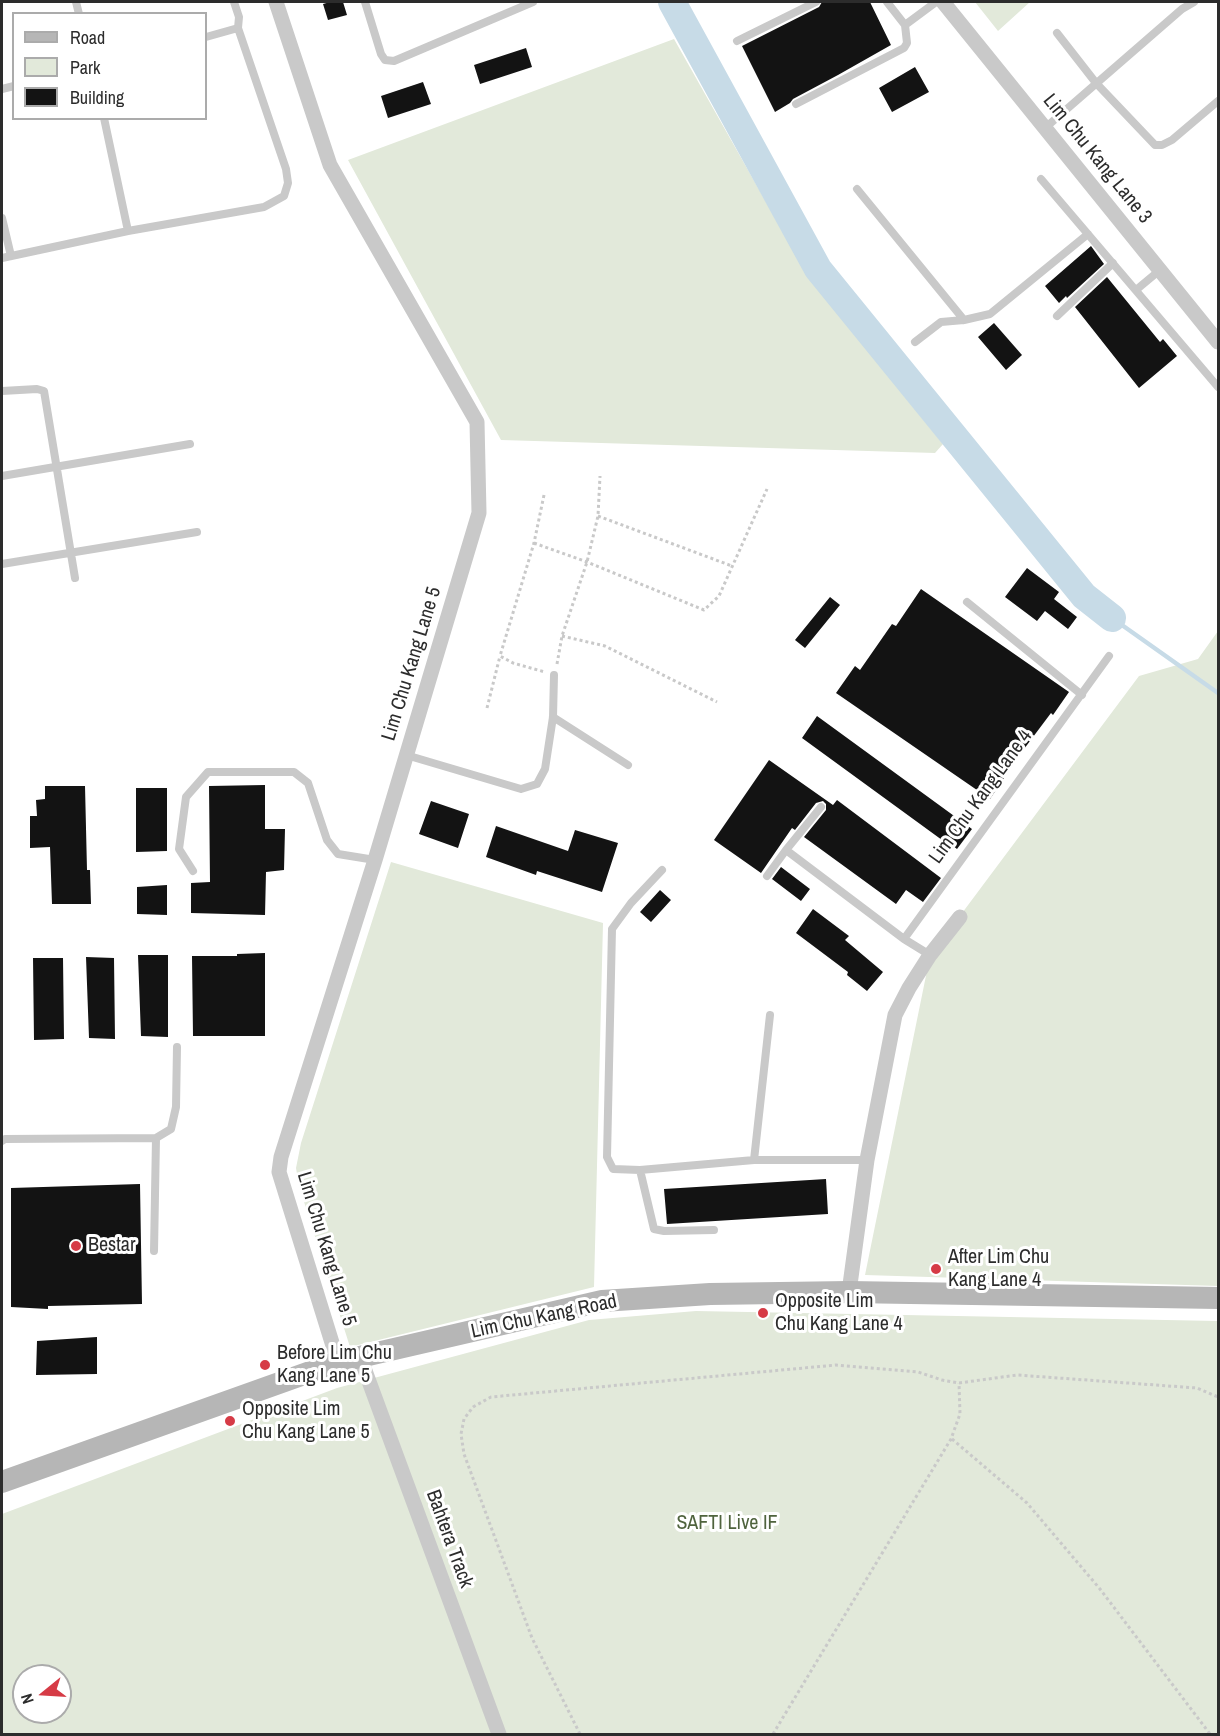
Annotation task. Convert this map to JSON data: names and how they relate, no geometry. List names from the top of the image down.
{
  "streets": {
    "main road": ["Lim Chu Kang Road"],
    "street": ["Lim Chu Kang Lane 3", "Lim Chu Kang Lane 5", "Bahtera Track"],
    "lane": ["Lim Chu Kang Lane 4"]
  },
  "crossings": [
    ["Lim Chu Kang Lane 5", "Lim Chu Kang Road"],
    ["Lim Chu Kang Lane 5", "Bahtera Track"],
    ["Lim Chu Kang Road", "Bahtera Track"]
  ],
  "parks": ["SAFTI Live IF"],
  "places": [
    "Bestar",
    "After Lim Chu Kang Lane 4",
    "Opposite Lim Chu Kang Lane 4",
    "Before Lim Chu Kang Lane 5",
    "Opposite Lim Chu Kang Lane 5"
  ],
  "legend": ["Road", "Park", "Building"],
  "north": "left"
}
